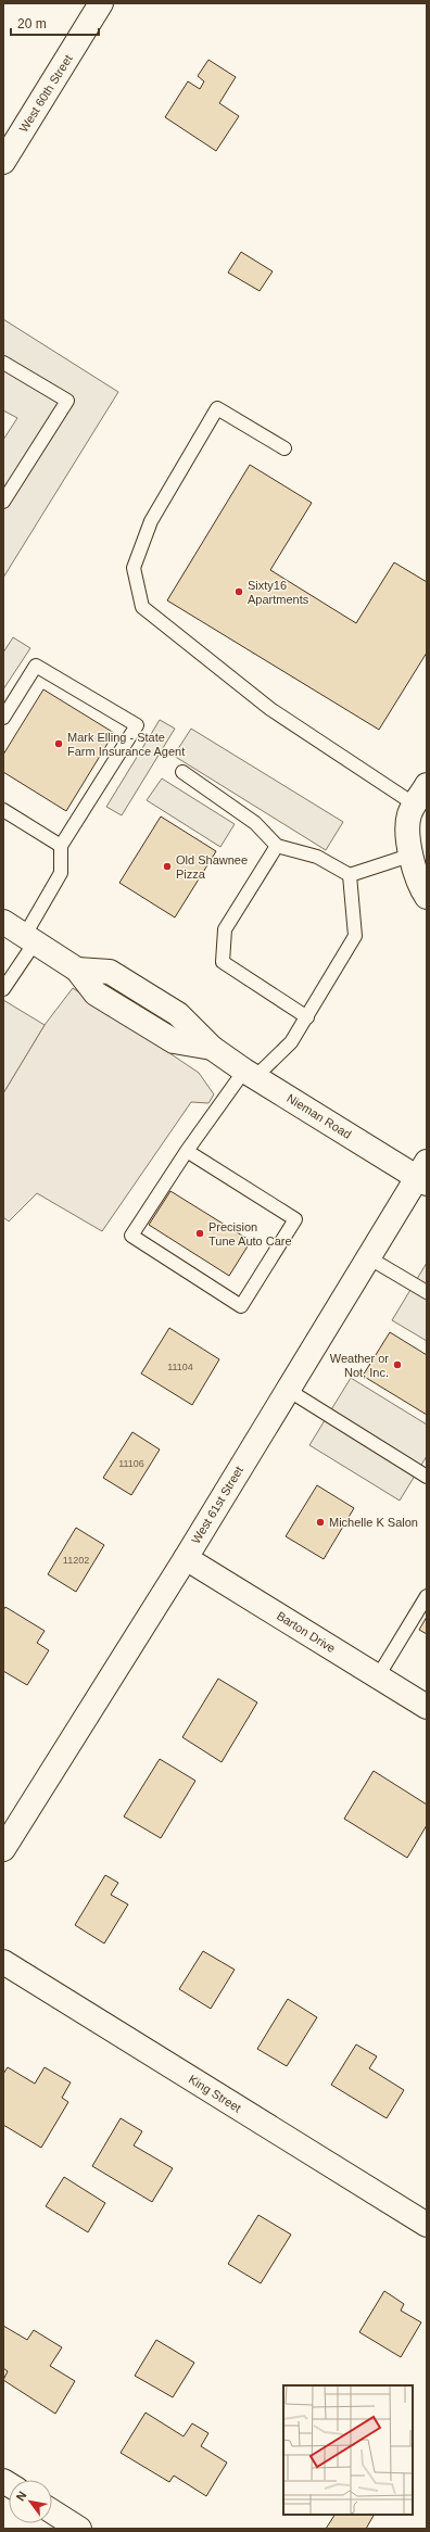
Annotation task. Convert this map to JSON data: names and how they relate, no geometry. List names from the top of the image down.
{
  "streets": {
    "street": [
      "West 60th Street",
      "Nieman Road",
      "West 61st Street",
      "Barton Drive",
      "King Street"
    ]
  },
  "crossings": [
    ["Nieman Road", "West 61st Street"],
    ["West 61st Street", "Barton Drive"]
  ],
  "places": [
    "Sixty16 Apartments",
    "Mark Elling - State Farm Insurance Agent",
    "Old Shawnee Pizza",
    "Precision Tune Auto Care",
    "Weather or Not, Inc.",
    "Michelle K Salon"
  ],
  "house_numbers": ["11104", "11106", "11202"],
  "scale_bar": "20 m",
  "north": "top left"
}
